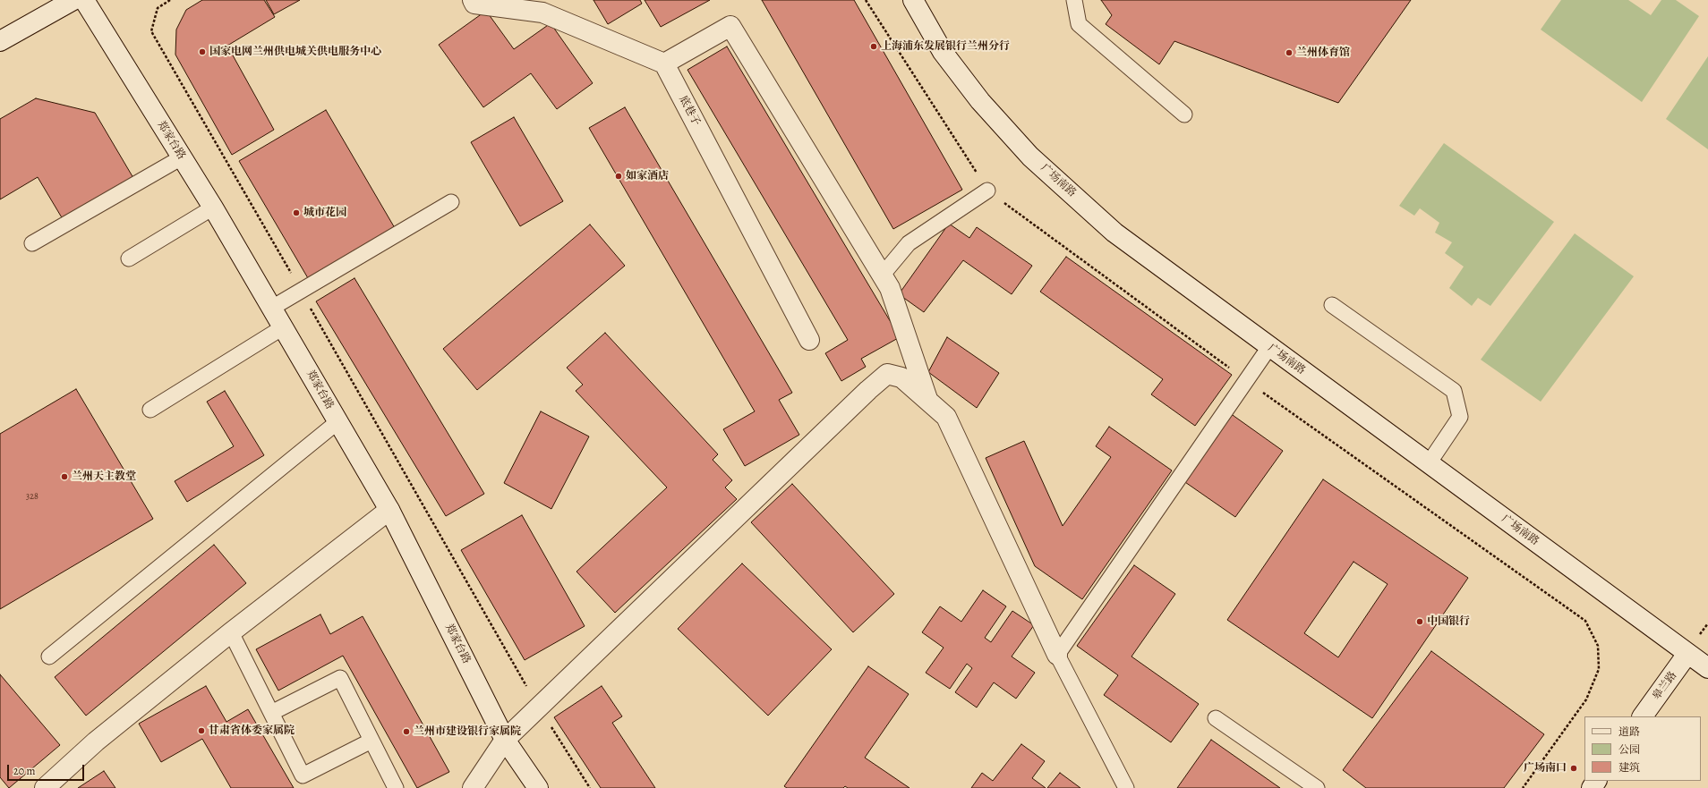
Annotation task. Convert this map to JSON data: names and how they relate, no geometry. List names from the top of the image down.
{
  "streets": {
    "street": [
      "底巷子",
      "郑家台路",
      "广场南路",
      "皋兰路"
    ]
  },
  "crossings": [
    ["广场南路", "皋兰路"]
  ],
  "places": [
    "上海浦东发展银行兰州分行",
    "国家电网兰州供电城关供电服务中心",
    "兰州体育馆",
    "如家酒店",
    "城市花园",
    "兰州天主教堂",
    "中国银行",
    "甘肃省体委家属院",
    "兰州市建设银行家属院",
    "广场南口"
  ],
  "house_numbers": ["328"],
  "legend": ["道路", "公园", "建筑"],
  "scale_bar": "20 m"
}
